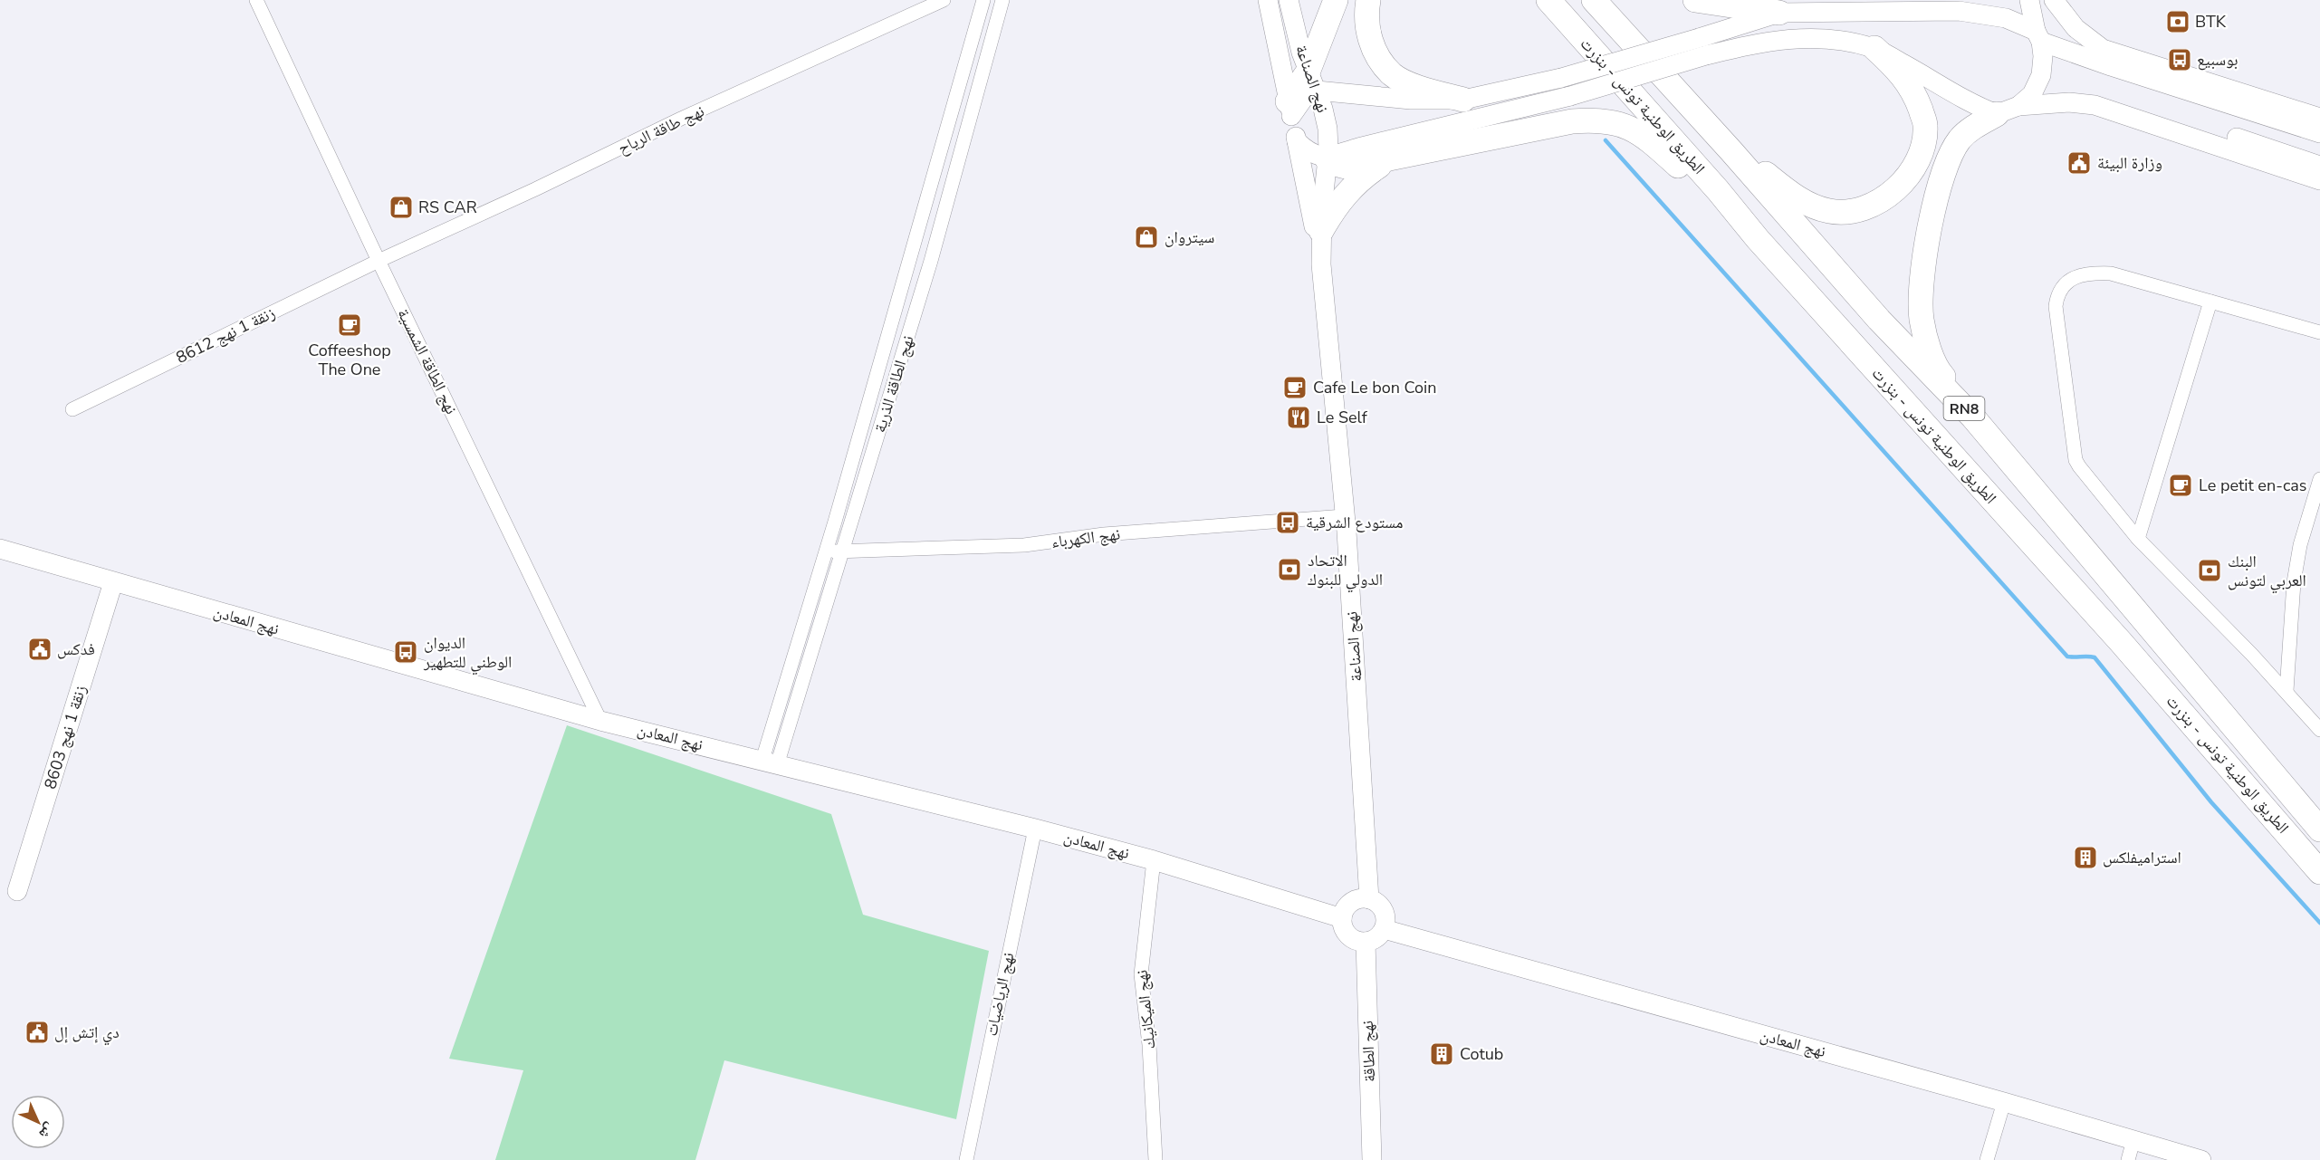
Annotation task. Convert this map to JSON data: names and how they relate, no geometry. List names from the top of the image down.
{
  "streets": {
    "highway": ["الطريق الوطنية تونس - بنزرت", "RN8"],
    "street": [
      "نهج الصناعة",
      "نهج طاقة الرياح",
      "زنقة 1 نهج 8612",
      "نهج الطاقة الشمسية",
      "نهج الطاقة الذرية",
      "نهج الكهرباء",
      "نهج المعادن",
      "زنقة 1 نهج 8603",
      "نهج الرياضيات",
      "نهج الميكانيك",
      "نهج الطاقة"
    ]
  },
  "crossings": [
    ["نهج الصناعة", "نهج الكهرباء"],
    ["نهج الصناعة", "نهج المعادن"],
    ["نهج الصناعة", "نهج الطاقة"],
    ["نهج طاقة الرياح", "زنقة 1 نهج 8612"],
    ["نهج طاقة الرياح", "نهج الطاقة الشمسية"],
    ["زنقة 1 نهج 8612", "نهج الطاقة الشمسية"],
    ["نهج الطاقة الشمسية", "نهج المعادن"],
    ["نهج الطاقة الذرية", "نهج الكهرباء"],
    ["نهج الطاقة الذرية", "نهج المعادن"],
    ["نهج المعادن", "زنقة 1 نهج 8603"],
    ["نهج المعادن", "نهج الرياضيات"],
    ["نهج المعادن", "نهج الميكانيك"],
    ["نهج المعادن", "نهج الطاقة"]
  ],
  "places": {
    "bank": ["BTK", "الاتحاد الدولي للبنوك", "البنك العربي لتونس"],
    "bus stop": ["بوسبيع", "مستودع الشرقية", "الديوان الوطني للتطهير"],
    "public building": ["وزارة البيئة", "فدكس", "دي إتش إل"],
    "shop": ["RS CAR", "سيتروان"],
    "cafe": ["Coffeeshop The One", "Cafe Le bon Coin", "Le petit en-cas"],
    "restaurant": ["Le Self"],
    "building": ["استراميفلكس", "Cotub"]
  },
  "north": "bottom right"
}
